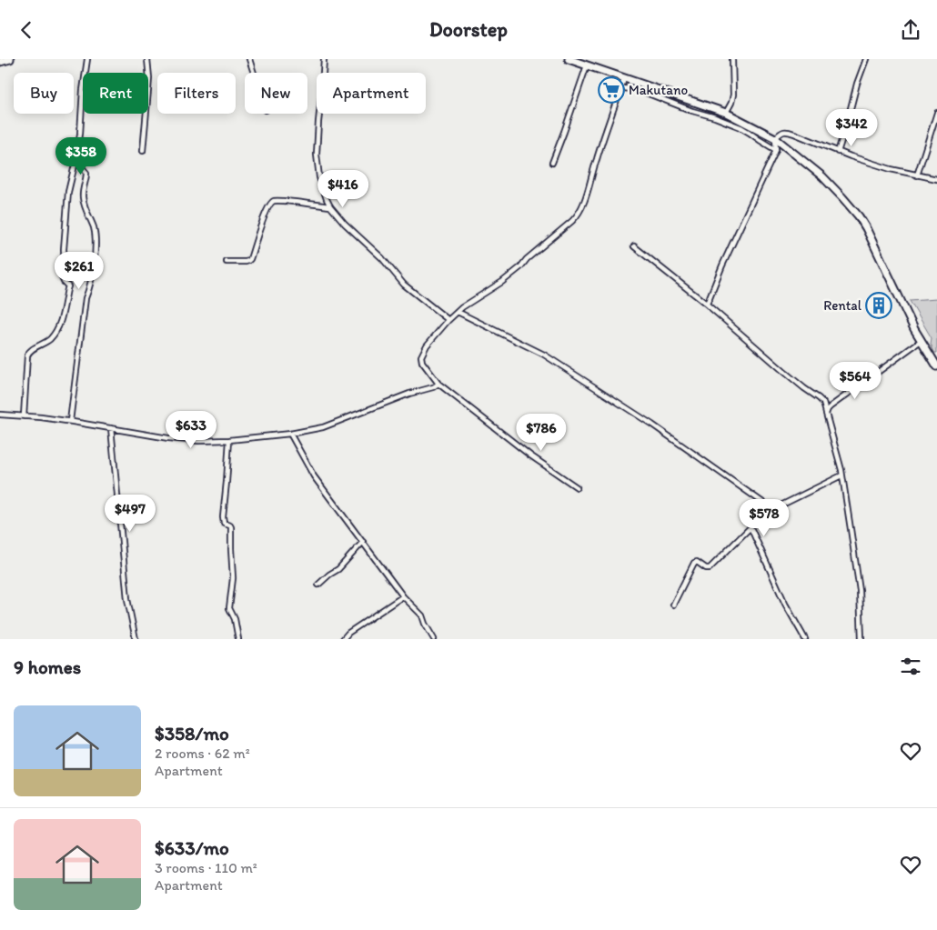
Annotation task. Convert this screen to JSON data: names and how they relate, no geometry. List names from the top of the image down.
{
  "places": {
    "supermarket": ["Makutano"],
    "building": ["Rental"]
  },
  "page": {
    "header": "Doorstep",
    "chip": [
      "Buy",
      "Rent",
      "Filters",
      "New",
      "Apartment"
    ],
    "price": [
      "$342",
      "$358",
      "$416",
      "$261",
      "$564",
      "$633",
      "$786",
      "$497",
      "$578"
    ],
    "heading": "9 homes",
    "list": [
      {
        "name": "$358/mo",
        "note": "2 rooms · 62 m² · Apartment"
      },
      {
        "name": "$633/mo",
        "note": "3 rooms · 110 m² · Apartment"
      }
    ]
  }
}
